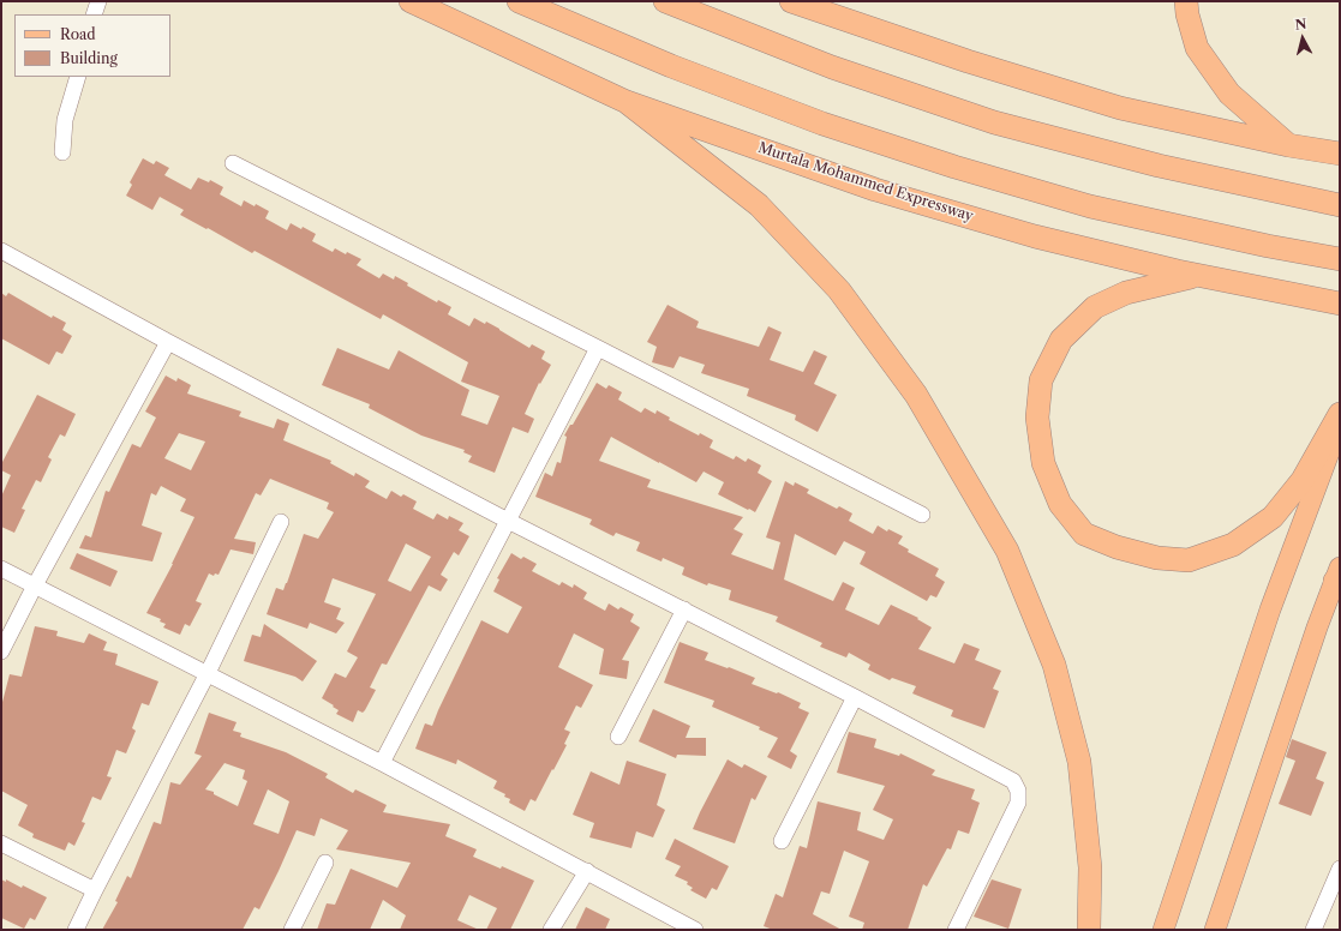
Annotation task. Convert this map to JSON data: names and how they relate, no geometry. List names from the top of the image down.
{
  "streets": {
    "highway": ["Murtala Mohammed Expressway"]
  },
  "legend": ["Road", "Building"],
  "north": "top"
}
